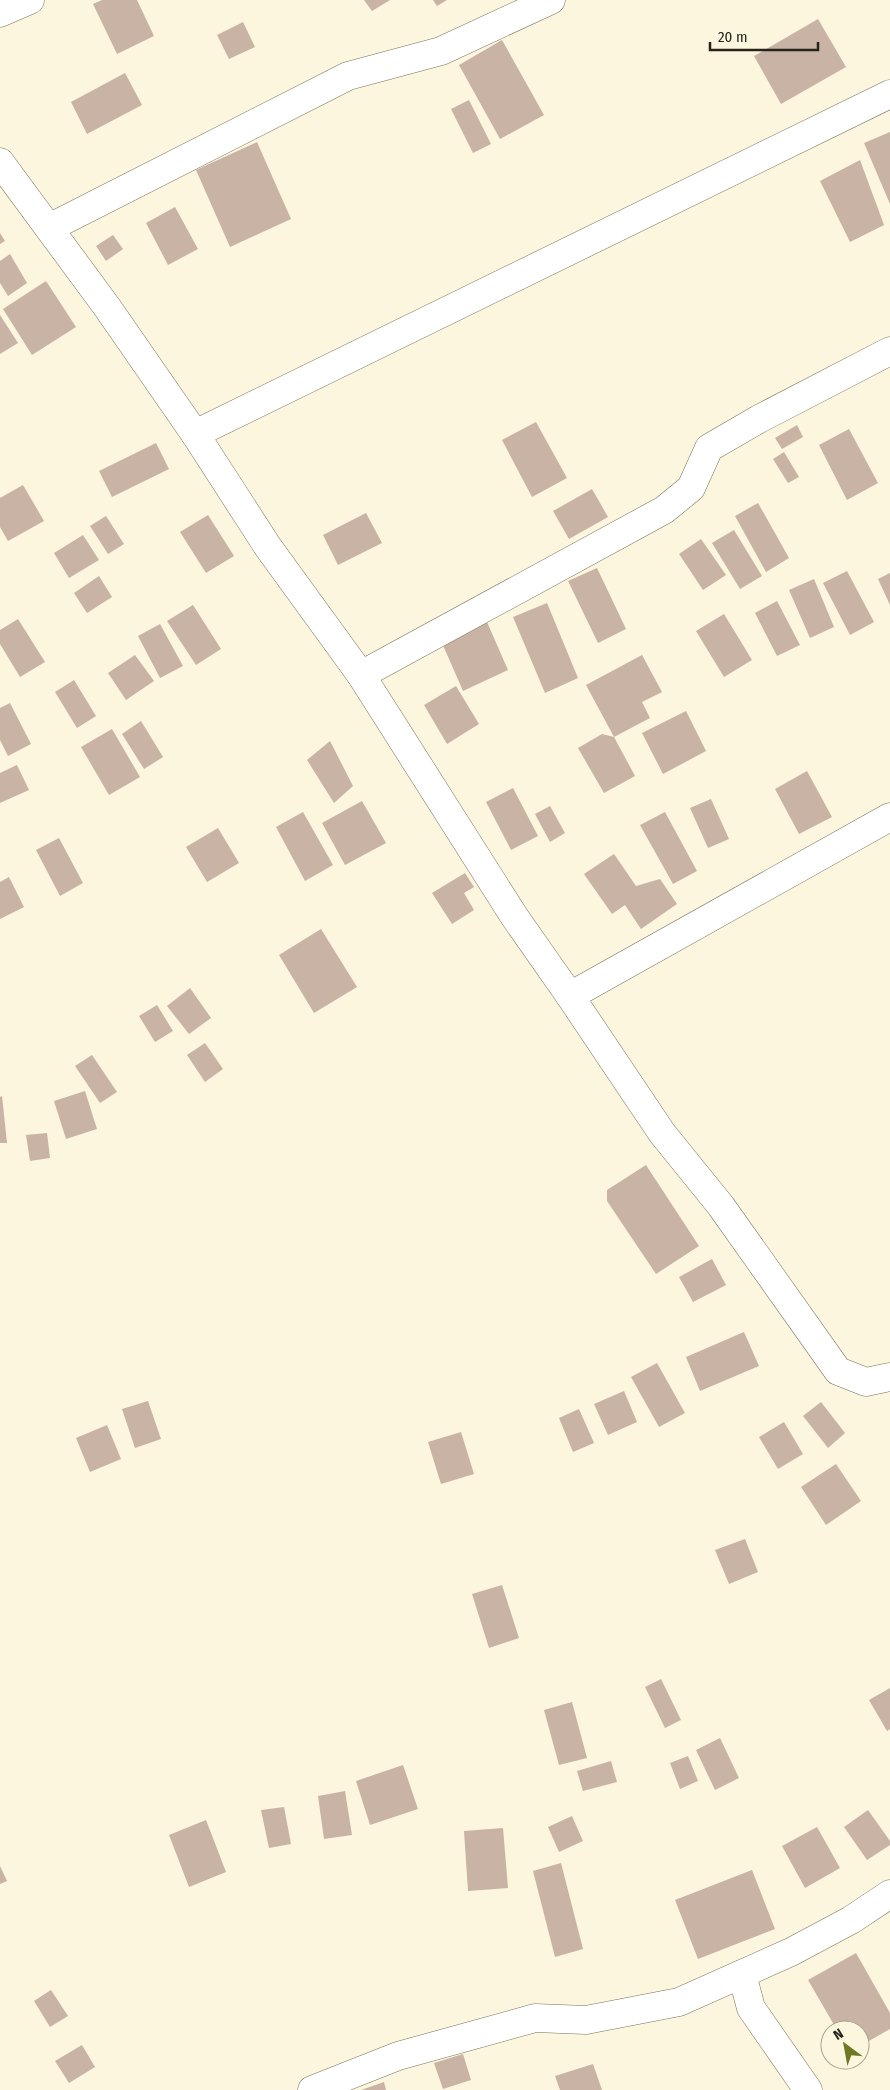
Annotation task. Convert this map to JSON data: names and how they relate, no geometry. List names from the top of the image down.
{
  "scale_bar": "20 m",
  "north": "top left"
}
